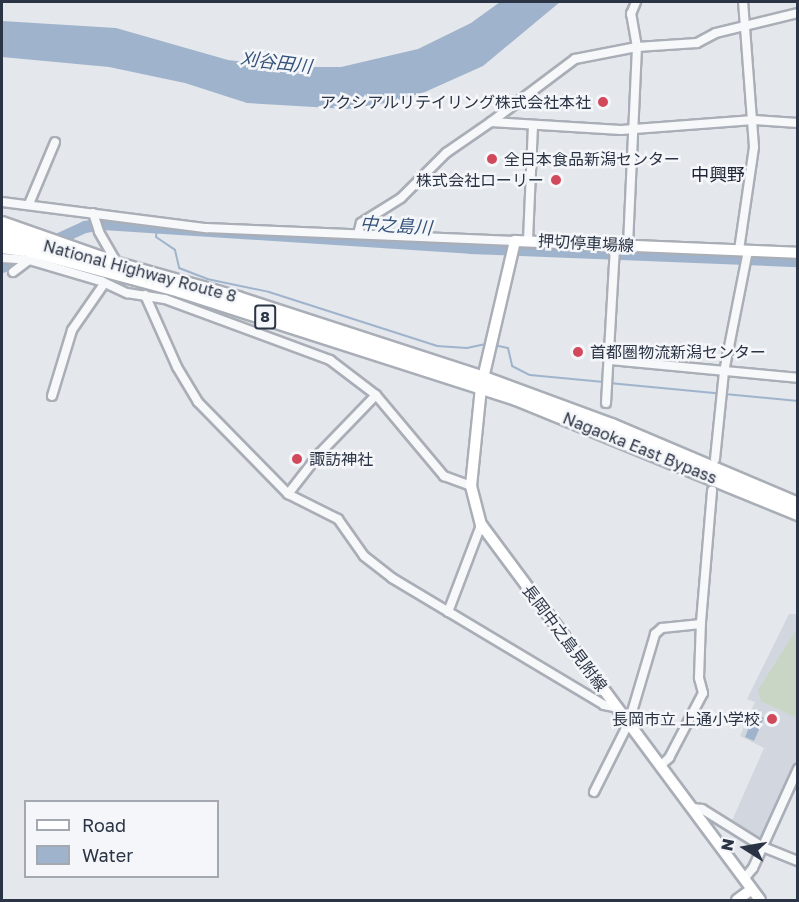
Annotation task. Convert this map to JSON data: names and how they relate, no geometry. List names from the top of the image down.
{
  "streets": {
    "highway": ["National Highway Route 8", "8", "Nagaoka East Bypass"],
    "main road": ["押切停車場線", "長岡中之島見附線"]
  },
  "crossings": [
    ["押切停車場線", "National Highway Route 8"],
    ["押切停車場線", "Nagaoka East Bypass"],
    ["押切停車場線", "長岡中之島見附線"],
    ["National Highway Route 8", "Nagaoka East Bypass"],
    ["National Highway Route 8", "長岡中之島見附線"],
    ["Nagaoka East Bypass", "長岡中之島見附線"]
  ],
  "districts": ["中興野"],
  "water": ["刈谷田川", "中之島川"],
  "places": [
    "アクシアルリテイリング株式会社本社",
    "全日本食品新潟センター",
    "株式会社ローリー",
    "首都圏物流新潟センター",
    "諏訪神社",
    "長岡市立 上通小学校"
  ],
  "legend": ["Road", "Water"],
  "north": "left"
}
